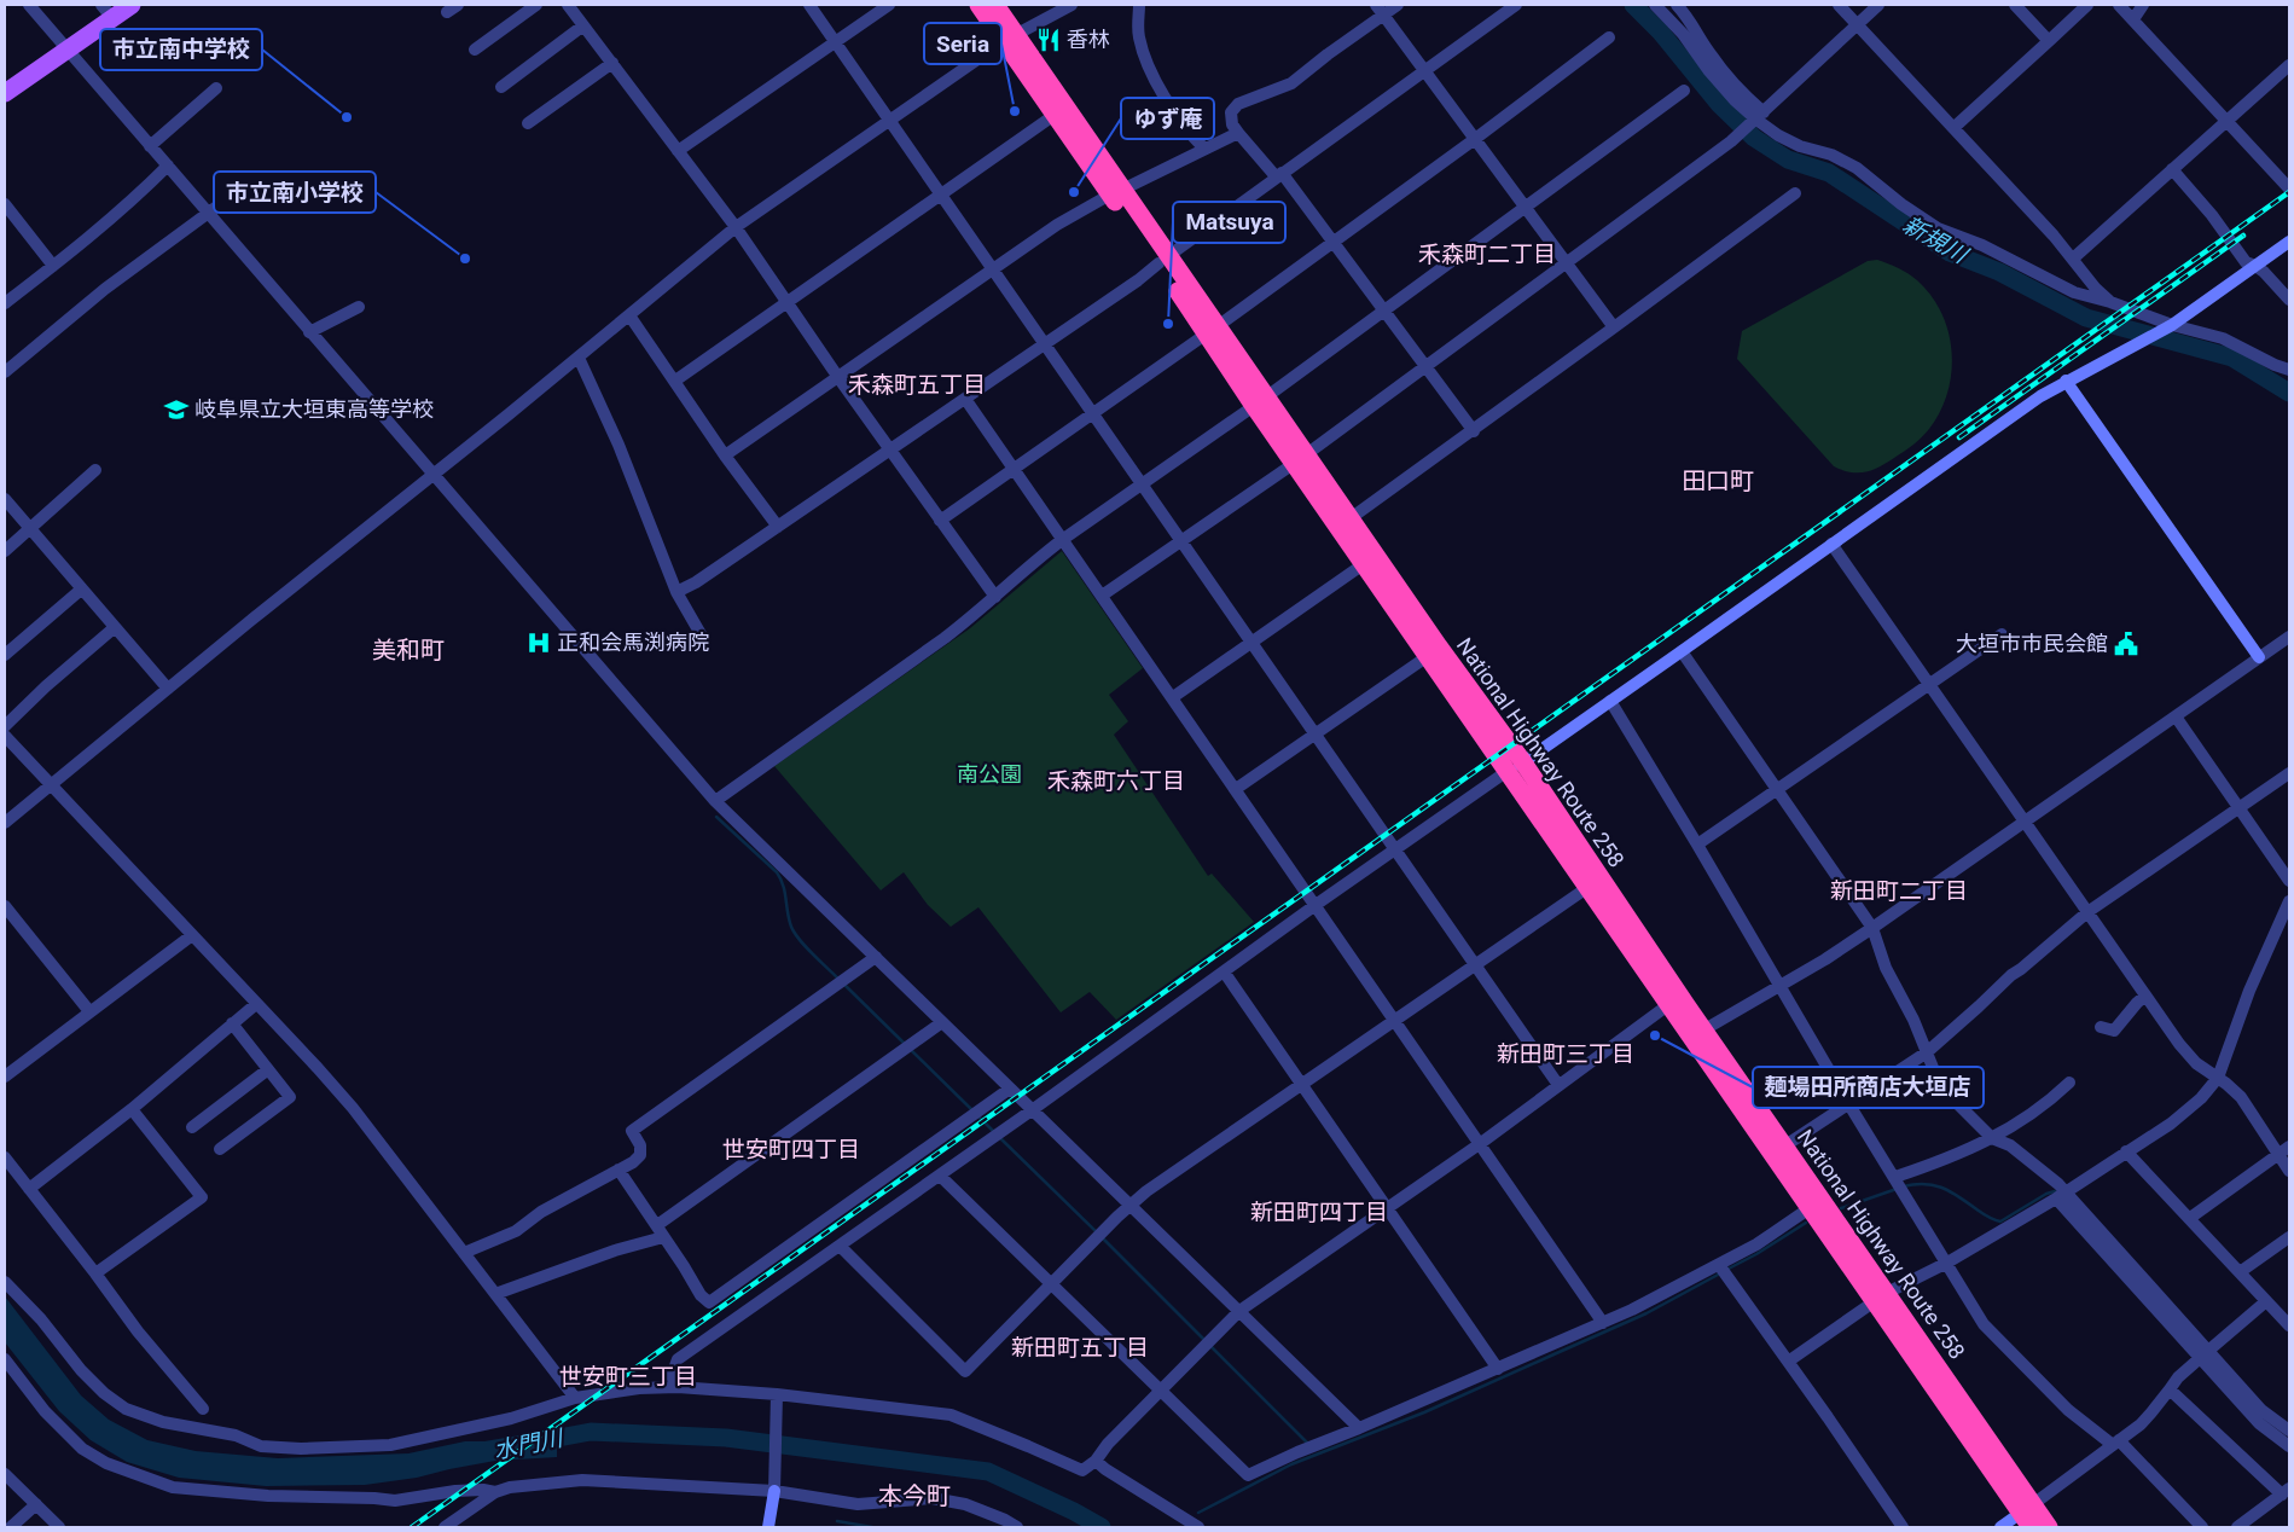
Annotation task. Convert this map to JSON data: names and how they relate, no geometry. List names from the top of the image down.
{
  "streets": {
    "highway": ["National Highway Route 258"]
  },
  "districts": [
    "禾森町二丁目",
    "禾森町五丁目",
    "田口町",
    "美和町",
    "禾森町六丁目",
    "新田町二丁目",
    "新田町三丁目",
    "世安町四丁目",
    "新田町四丁目",
    "新田町五丁目",
    "世安町三丁目",
    "本今町"
  ],
  "water": ["新規川", "水門川"],
  "parks": ["南公園"],
  "places": {
    "restaurant": ["香林"],
    "other": [
      "Seria",
      "市立南中学校",
      "ゆず庵",
      "市立南小学校",
      "Matsuya",
      "麺場田所商店大垣店"
    ],
    "school or university": ["岐阜県立大垣東高等学校"],
    "hospital": ["正和会馬渕病院"],
    "public building": ["大垣市市民会館"]
  }
}
